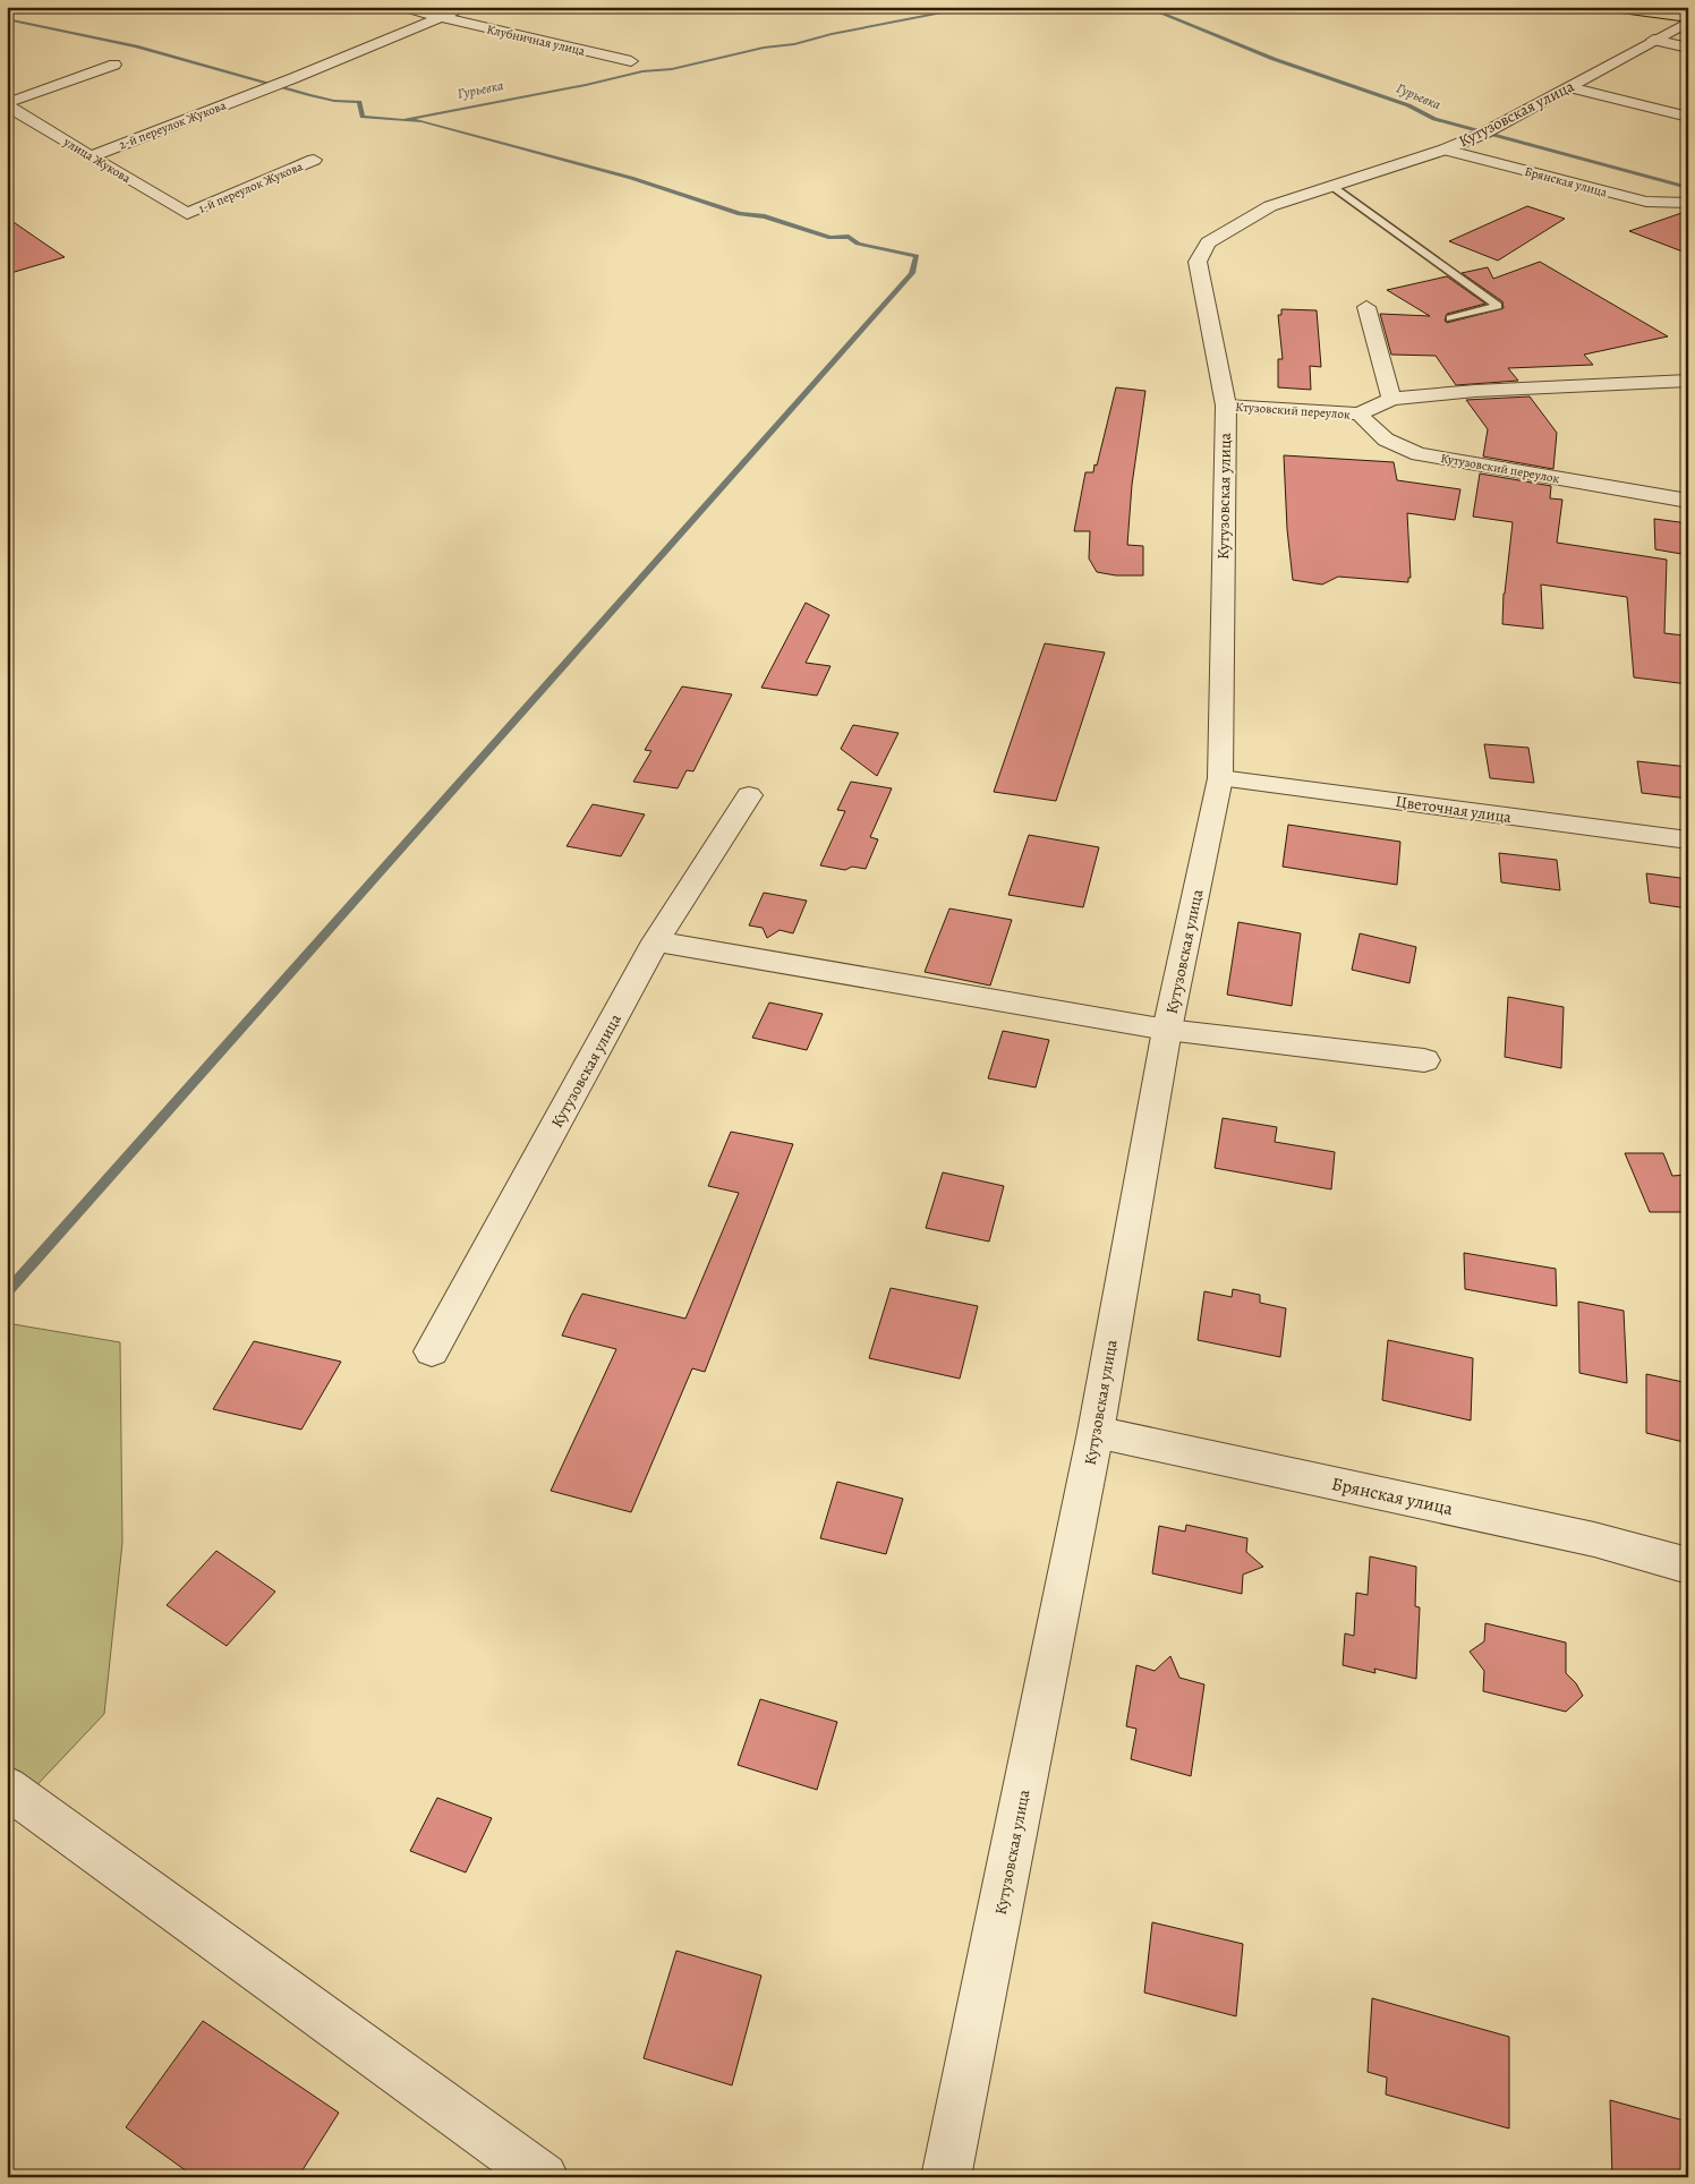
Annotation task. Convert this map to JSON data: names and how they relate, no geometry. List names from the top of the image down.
{
  "streets": {
    "street": [
      "Клубничная улица",
      "Кутузовская улица",
      "2-й переулок Жукова",
      "улица Жукова",
      "Брянская улица",
      "1-й переулок Жукова",
      "Ктузовский переулок",
      "Кутузовский переулок",
      "Цветочная улица"
    ]
  },
  "crossings": [
    ["Кутузовская улица", "Брянская улица"],
    ["Кутузовская улица", "Ктузовский переулок"],
    ["Кутузовская улица", "Цветочная улица"],
    ["2-й переулок Жукова", "улица Жукова"],
    ["улица Жукова", "1-й переулок Жукова"],
    ["Ктузовский переулок", "Кутузовский переулок"]
  ],
  "water": ["Гурьевка"]
}
